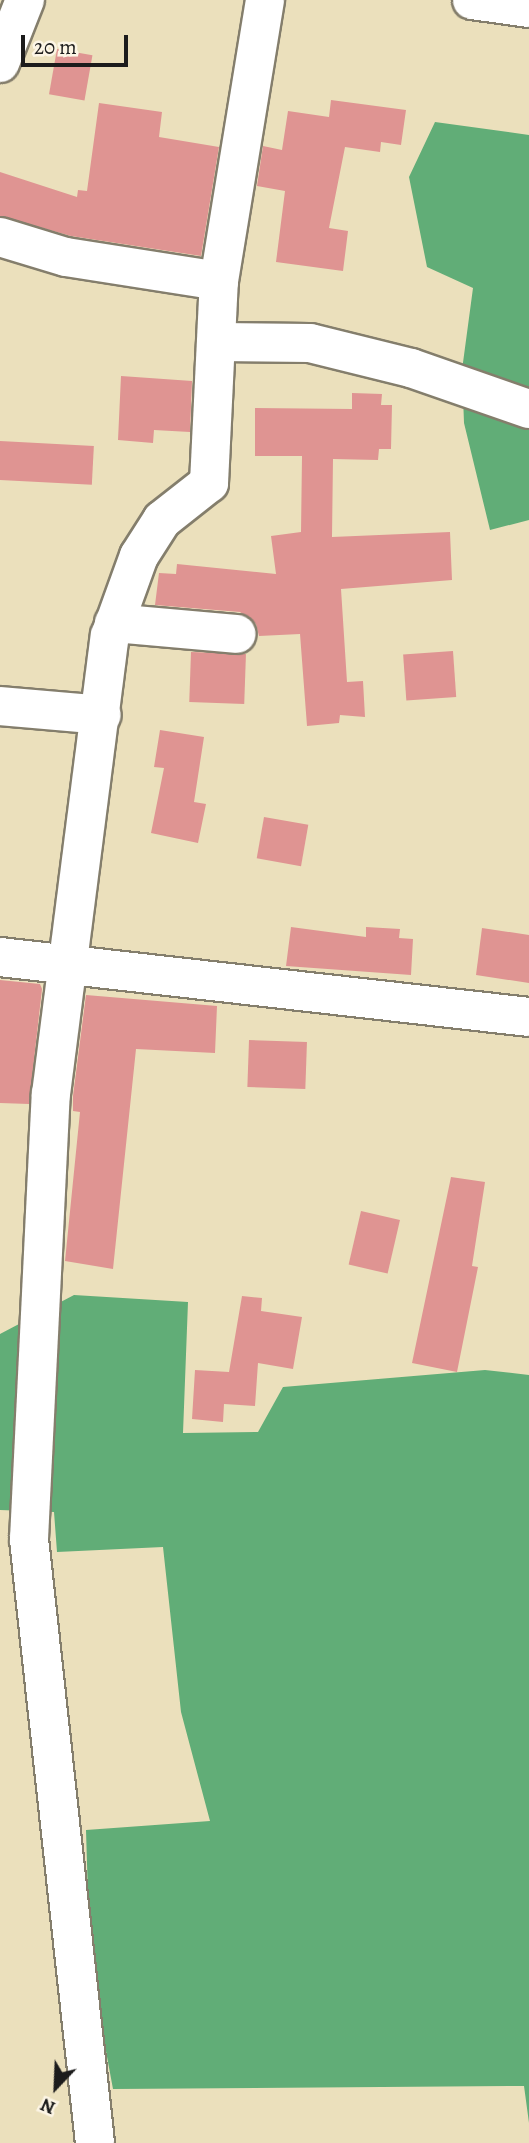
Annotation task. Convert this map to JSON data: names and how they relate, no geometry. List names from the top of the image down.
{
  "scale_bar": "20 m",
  "north": "bottom left"
}
